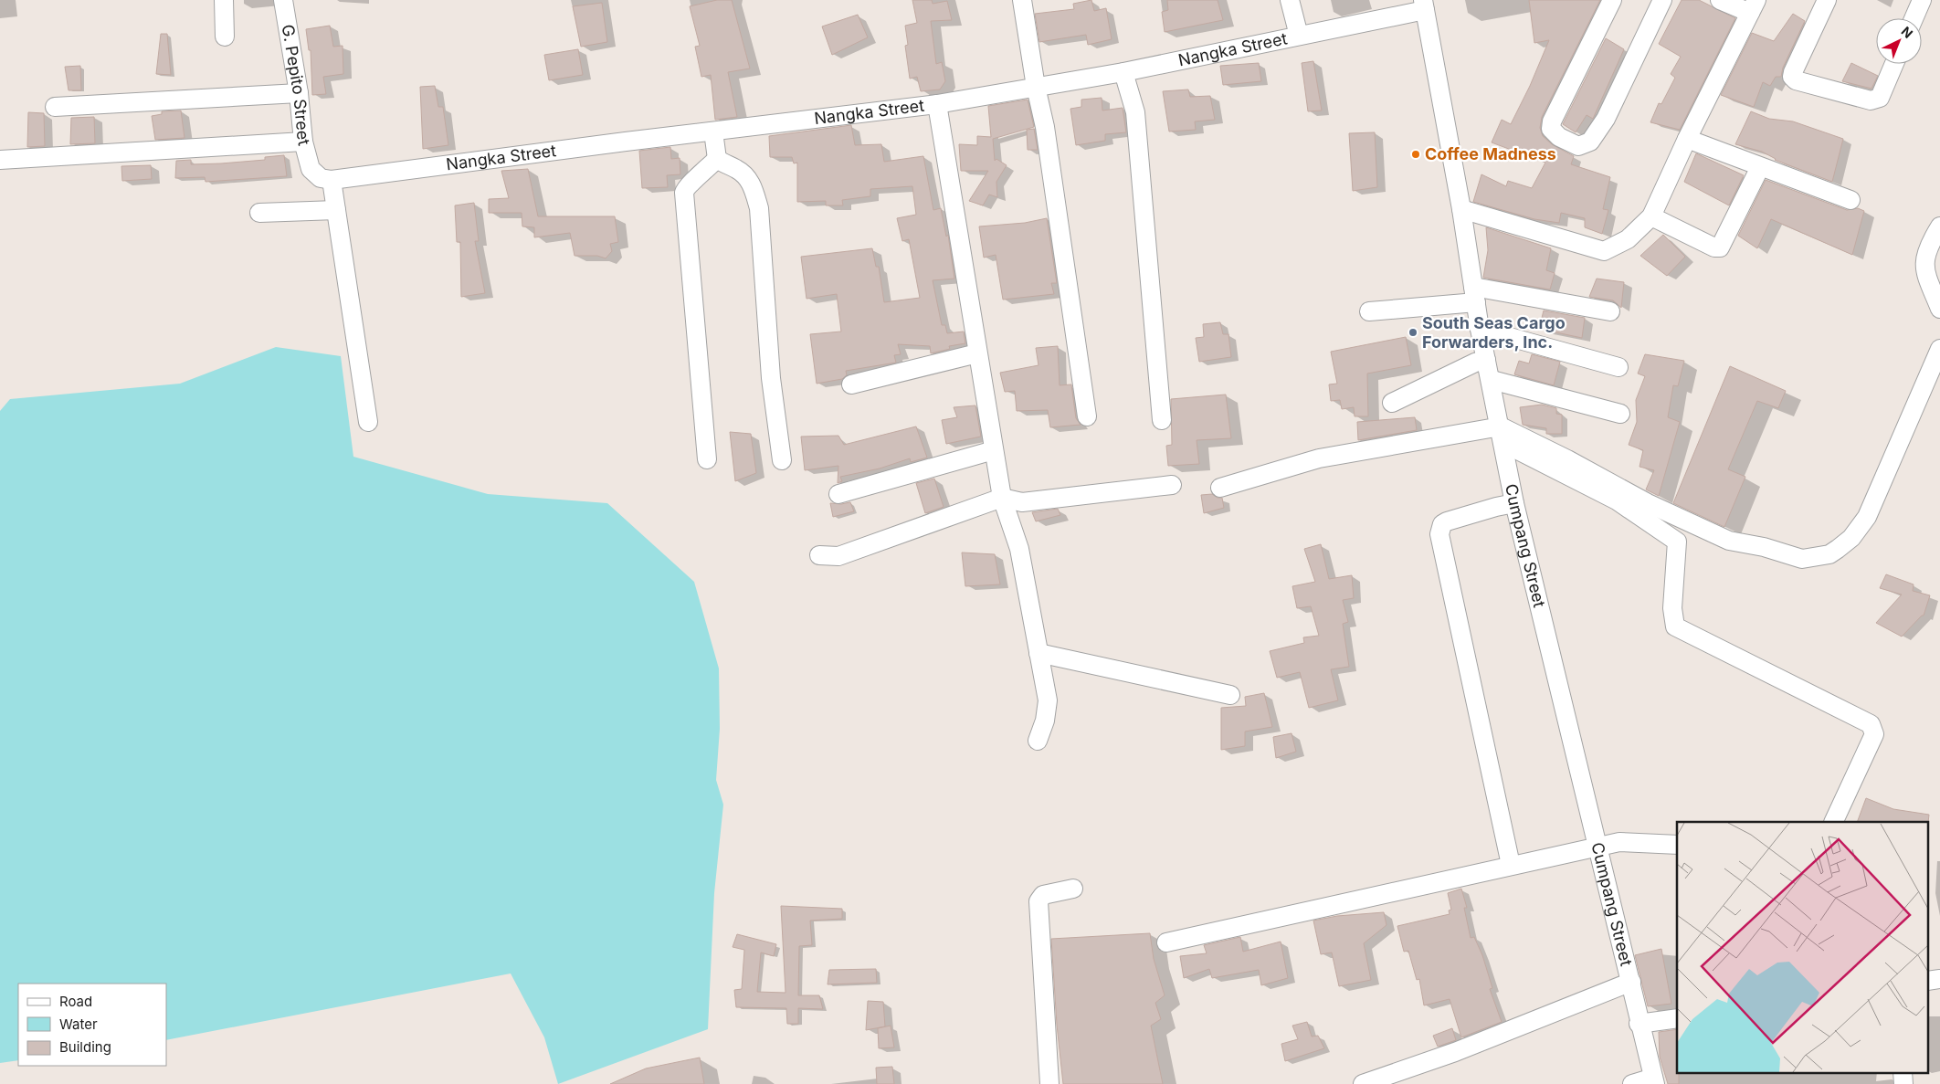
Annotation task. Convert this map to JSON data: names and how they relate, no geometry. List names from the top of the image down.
{
  "streets": {
    "street": ["Nangka Street", "G. Pepito Street", "Cumpang Street"]
  },
  "crossings": [
    ["Nangka Street", "G. Pepito Street"],
    ["Nangka Street", "Cumpang Street"]
  ],
  "places": ["Coffee Madness", "South Seas Cargo Forwarders, Inc."],
  "legend": ["Road", "Water", "Building"],
  "north": "top right"
}
